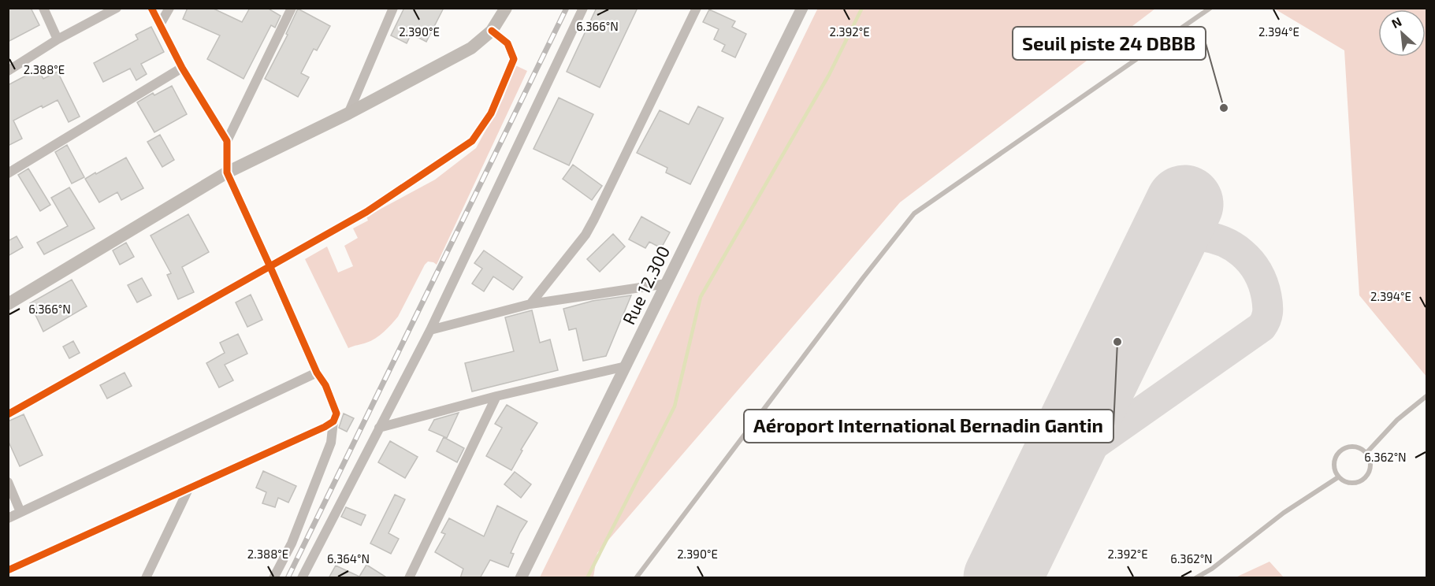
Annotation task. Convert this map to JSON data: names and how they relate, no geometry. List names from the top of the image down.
{
  "streets": {
    "street": ["Rue 12.300"]
  },
  "places": ["Seuil piste 24 DBBB", "Aéroport International Bernadin Gantin"],
  "north": "top left",
  "coordinates": [
    "6.366°N",
    "2.390°E",
    "2.392°E",
    "2.394°E",
    "2.388°E",
    "6.362°N",
    "6.364°N"
  ]
}
